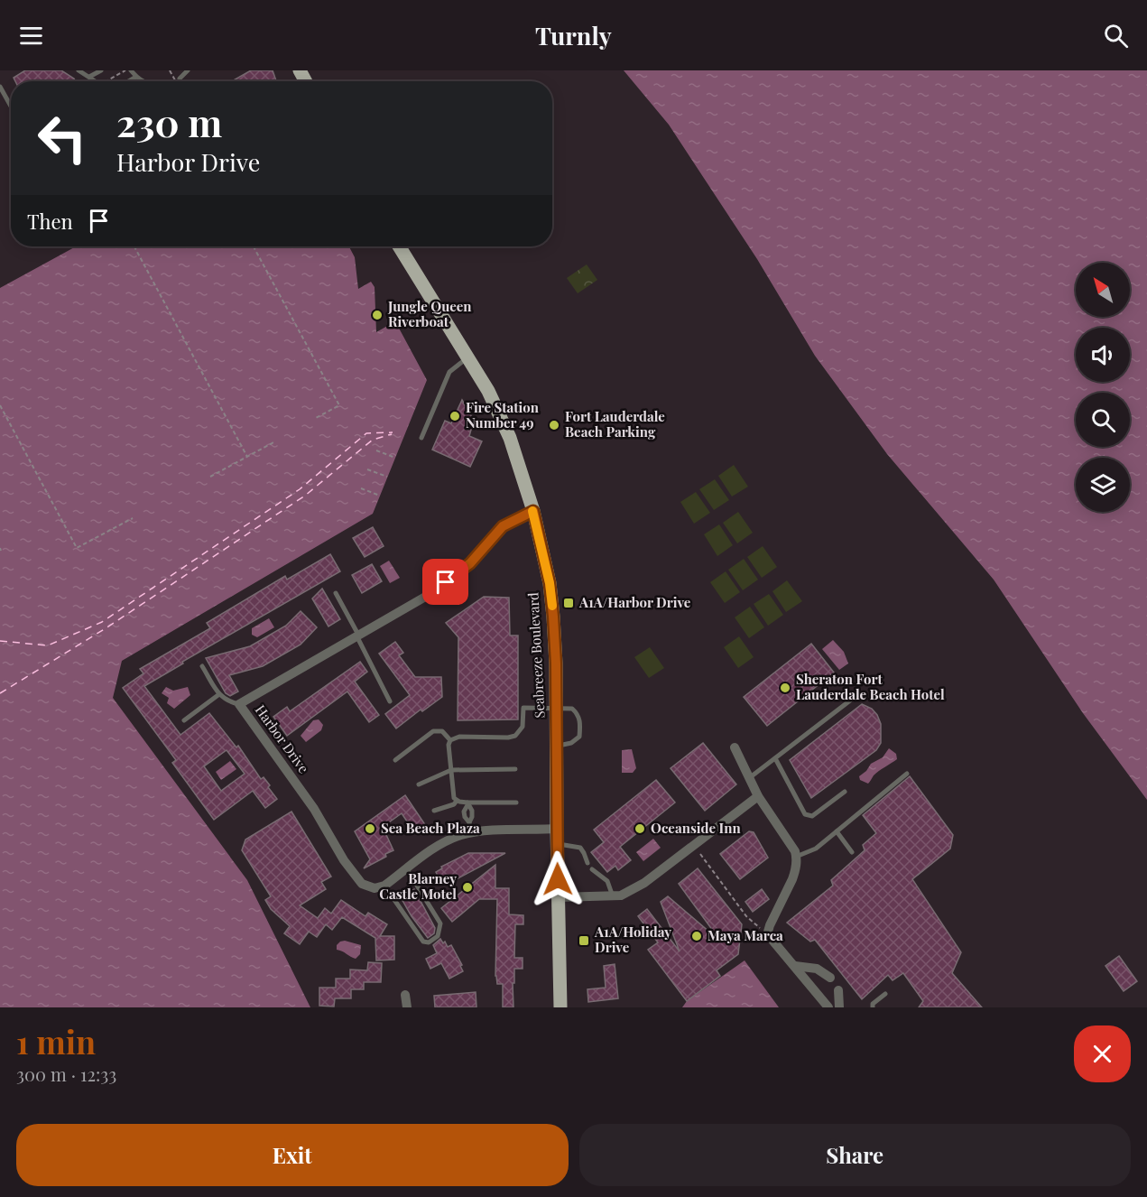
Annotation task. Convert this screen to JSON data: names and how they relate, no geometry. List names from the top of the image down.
{
  "streets": {
    "main road": ["Seabreeze Boulevard"],
    "street": ["Harbor Drive"]
  },
  "crossings": [
    ["Seabreeze Boulevard", "Harbor Drive"]
  ],
  "places": {
    "other": [
      "Jungle Queen Riverboat",
      "Fire Station Number 49",
      "Fort Lauderdale Beach Parking",
      "Sheraton Fort Lauderdale Beach Hotel",
      "Sea Beach Plaza",
      "Oceanside Inn",
      "Blarney Castle Motel",
      "Maya Marca"
    ],
    "transit": ["A1A/Harbor Drive", "A1A/Holiday Drive"]
  },
  "north": "top left",
  "page": {
    "header": "Turnly",
    "turn": ["230 m", "Harbor Drive"],
    "then": "Then",
    "heading": ["1 min", "300 m · 12:33"],
    "buttons": ["Exit", "Share"]
  }
}
